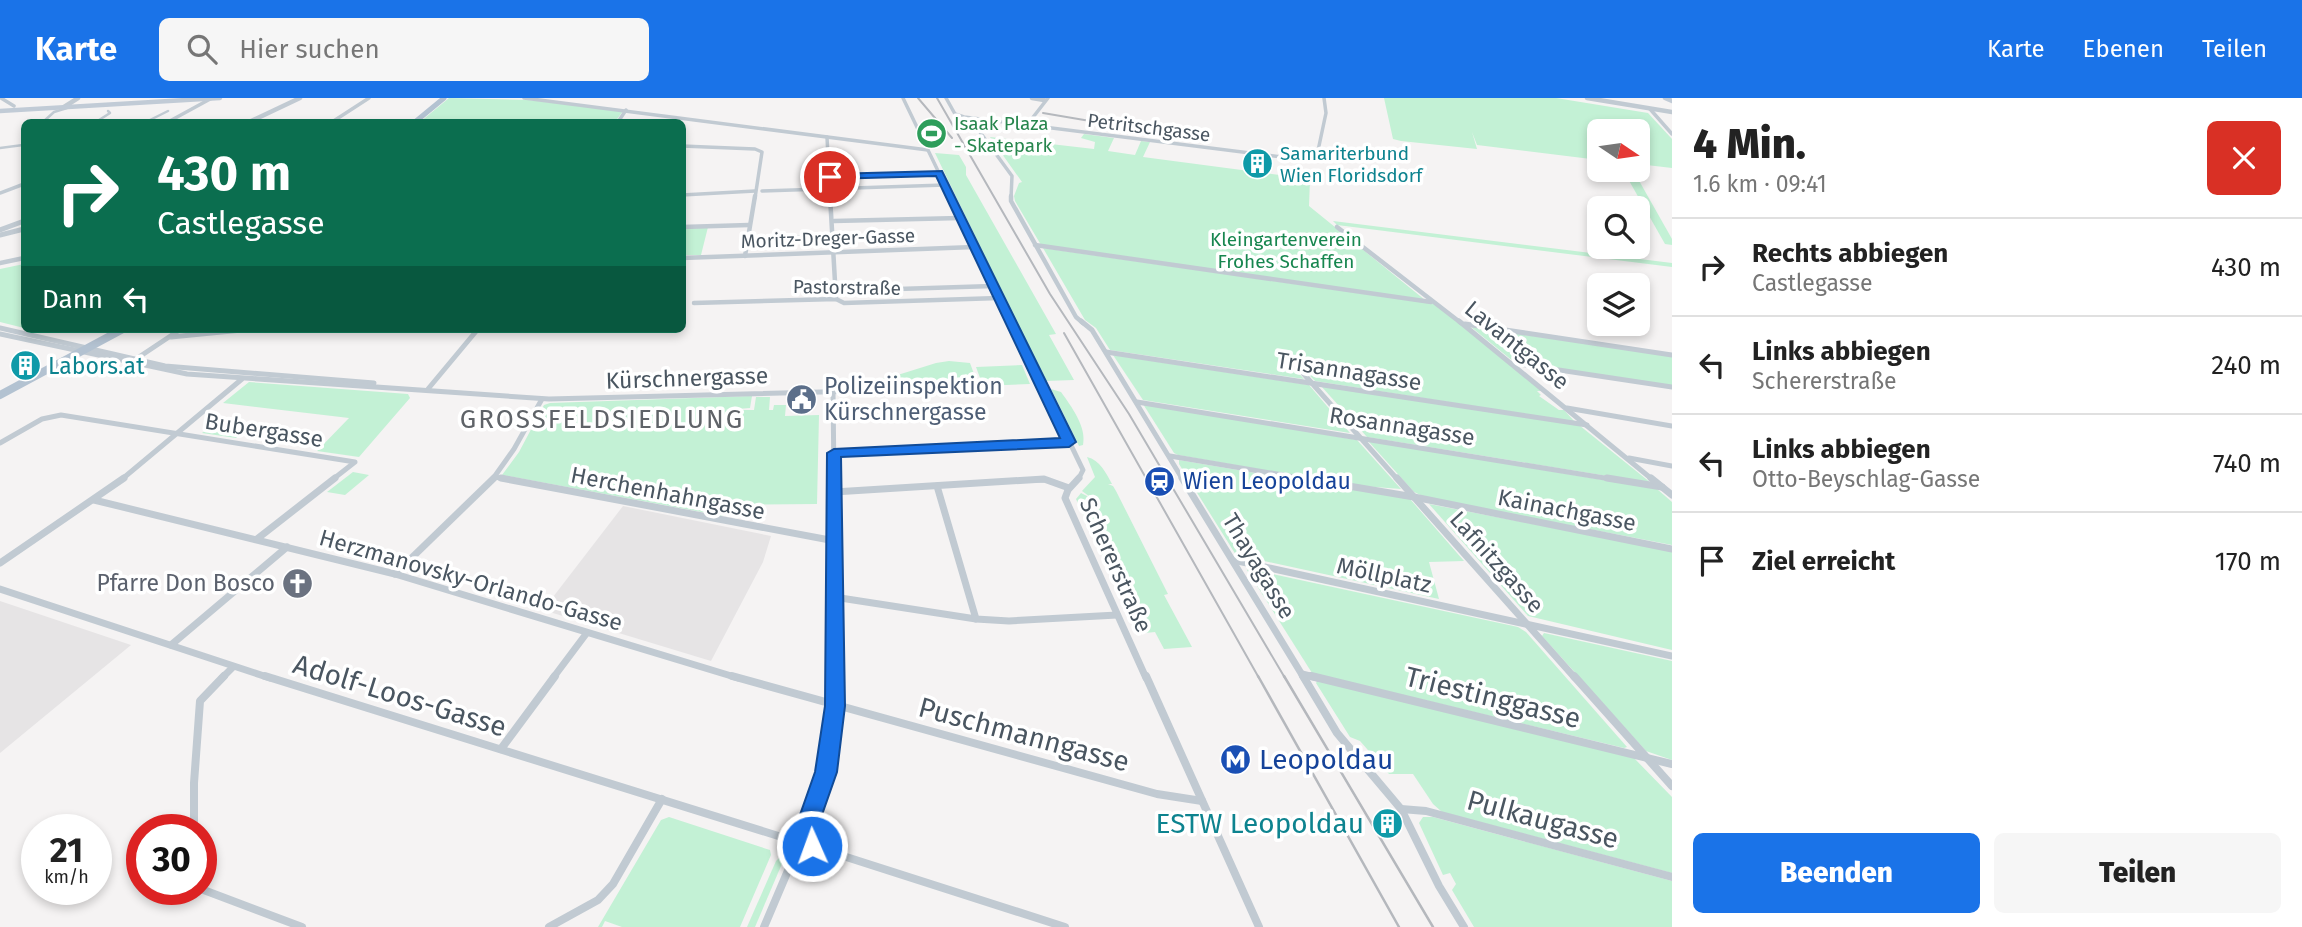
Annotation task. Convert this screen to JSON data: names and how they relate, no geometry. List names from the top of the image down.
{
  "streets": {
    "street": [
      "Petritschgasse",
      "Moritz-Dreger-Gasse",
      "Pastorstraße",
      "Lavantgasse",
      "Trisannagasse",
      "Kürschnergasse",
      "Rosannagasse",
      "Bubergasse",
      "Herchenhahngasse",
      "Kainachgasse",
      "Lafnitzgasse",
      "Schererstraße",
      "Thayagasse",
      "Möllplatz",
      "Herzmanovsky-Orlando-Gasse",
      "Adolf-Loos-Gasse",
      "Triestinggasse",
      "Puschmanngasse",
      "Pulkaugasse"
    ]
  },
  "crossings": [
    ["Petritschgasse", "Thayagasse"],
    ["Moritz-Dreger-Gasse", "Schererstraße"],
    ["Pastorstraße", "Schererstraße"],
    ["Lavantgasse", "Trisannagasse"],
    ["Lavantgasse", "Rosannagasse"],
    ["Trisannagasse", "Lafnitzgasse"],
    ["Trisannagasse", "Thayagasse"],
    ["Rosannagasse", "Lafnitzgasse"],
    ["Rosannagasse", "Thayagasse"],
    ["Bubergasse", "Herzmanovsky-Orlando-Gasse"],
    ["Kainachgasse", "Lafnitzgasse"],
    ["Lafnitzgasse", "Möllplatz"],
    ["Lafnitzgasse", "Triestinggasse"],
    ["Schererstraße", "Puschmanngasse"],
    ["Thayagasse", "Möllplatz"],
    ["Thayagasse", "Triestinggasse"],
    ["Thayagasse", "Pulkaugasse"],
    ["Herzmanovsky-Orlando-Gasse", "Puschmanngasse"]
  ],
  "districts": ["GROSSFELDSIEDLUNG"],
  "parks": ["Kleingartenverein Frohes Schaffen"],
  "places": {
    "sports": ["Isaak Plaza - Skatepark"],
    "building": ["Samariterbund Wien Floridsdorf", "Labors.at", "ESTW Leopoldau"],
    "public building": ["Polizeiinspektion Kürschnergasse"],
    "station": ["Wien Leopoldau"],
    "church": ["Pfarre Don Bosco"],
    "metro station": ["Leopoldau"]
  },
  "north": "right",
  "page": {
    "header": "Karte",
    "search": "Hier suchen",
    "nav": ["Karte", "Ebenen", "Teilen"],
    "heading": ["4 Min.", "1.6 km · 09:41"],
    "turn": ["430 m", "Castlegasse"],
    "list": [
      {
        "name": "Rechts abbiegen",
        "note": "Castlegasse",
        "value": "430 m"
      },
      {
        "name": "Links abbiegen",
        "note": "Schererstraße",
        "value": "240 m"
      },
      {
        "name": "Links abbiegen",
        "note": "Otto-Beyschlag-Gasse",
        "value": "740 m"
      },
      {
        "name": "Ziel erreicht",
        "value": "170 m"
      }
    ],
    "then": "Dann",
    "speed": "21 km/h",
    "limit": "30",
    "buttons": ["Beenden", "Teilen"]
  }
}
